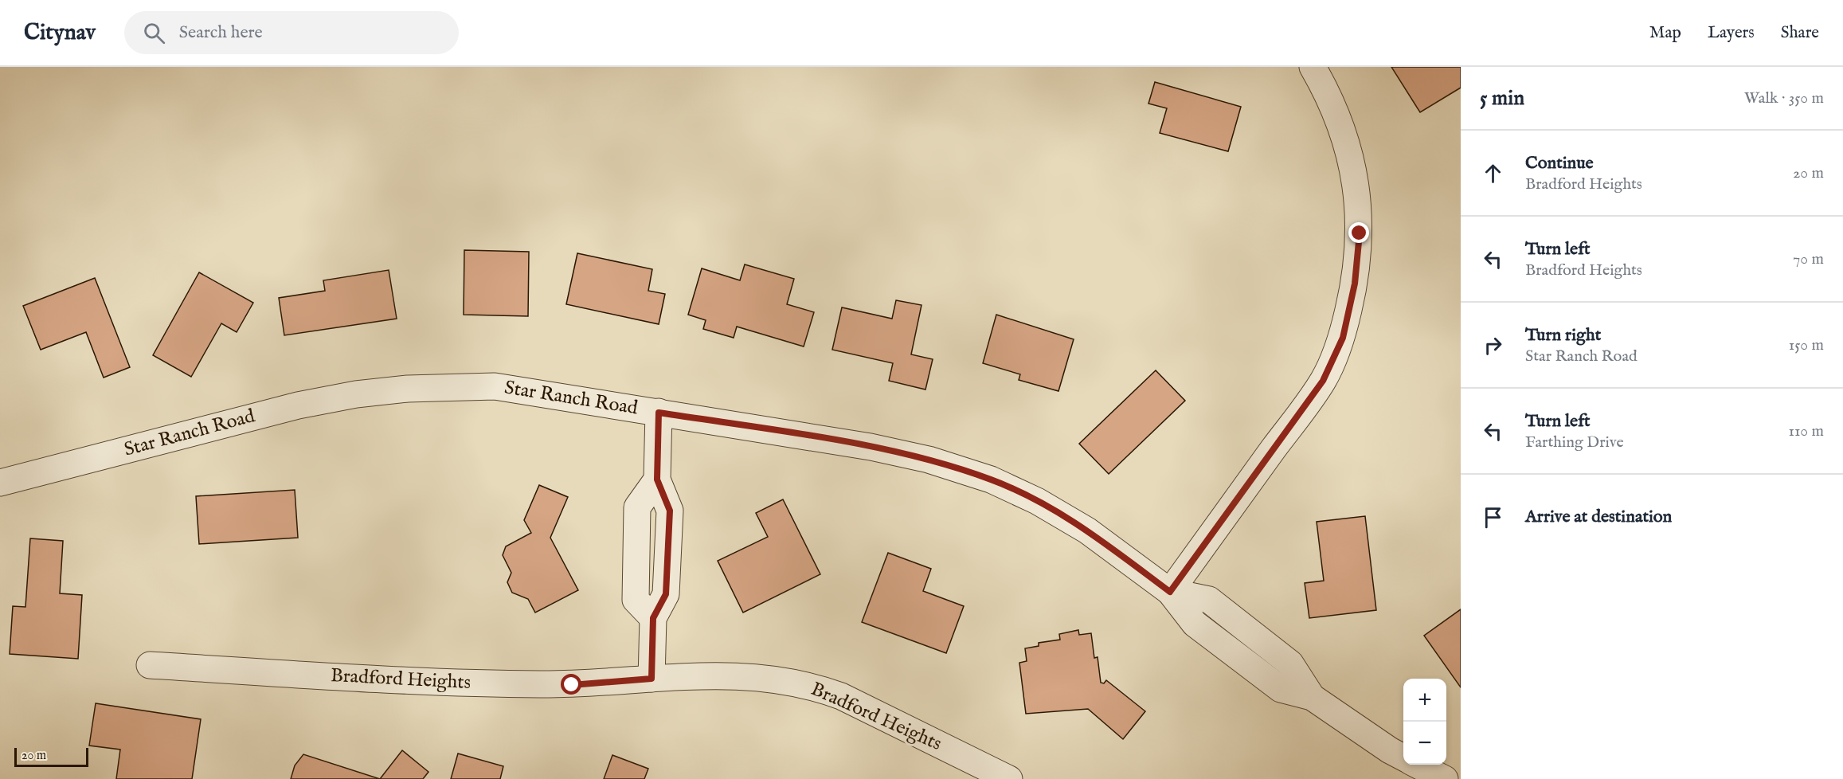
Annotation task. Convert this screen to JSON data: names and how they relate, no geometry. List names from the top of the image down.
{
  "streets": {
    "street": ["Star Ranch Road", "Bradford Heights"]
  },
  "scale_bar": "20 m",
  "page": {
    "header": "Citynav",
    "search": "Search here",
    "nav": ["Map", "Layers", "Share"],
    "heading": ["5 min", "Walk · 350 m"],
    "list": [
      ["Continue", "Bradford Heights", "20 m"],
      ["Turn left", "Bradford Heights", "70 m"],
      ["Turn right", "Star Ranch Road", "150 m"],
      ["Turn left", "Farthing Drive", "110 m"],
      "Arrive at destination"
    ],
    "map_buttons": ["+", "−"],
    "scale": "20 m"
  }
}
